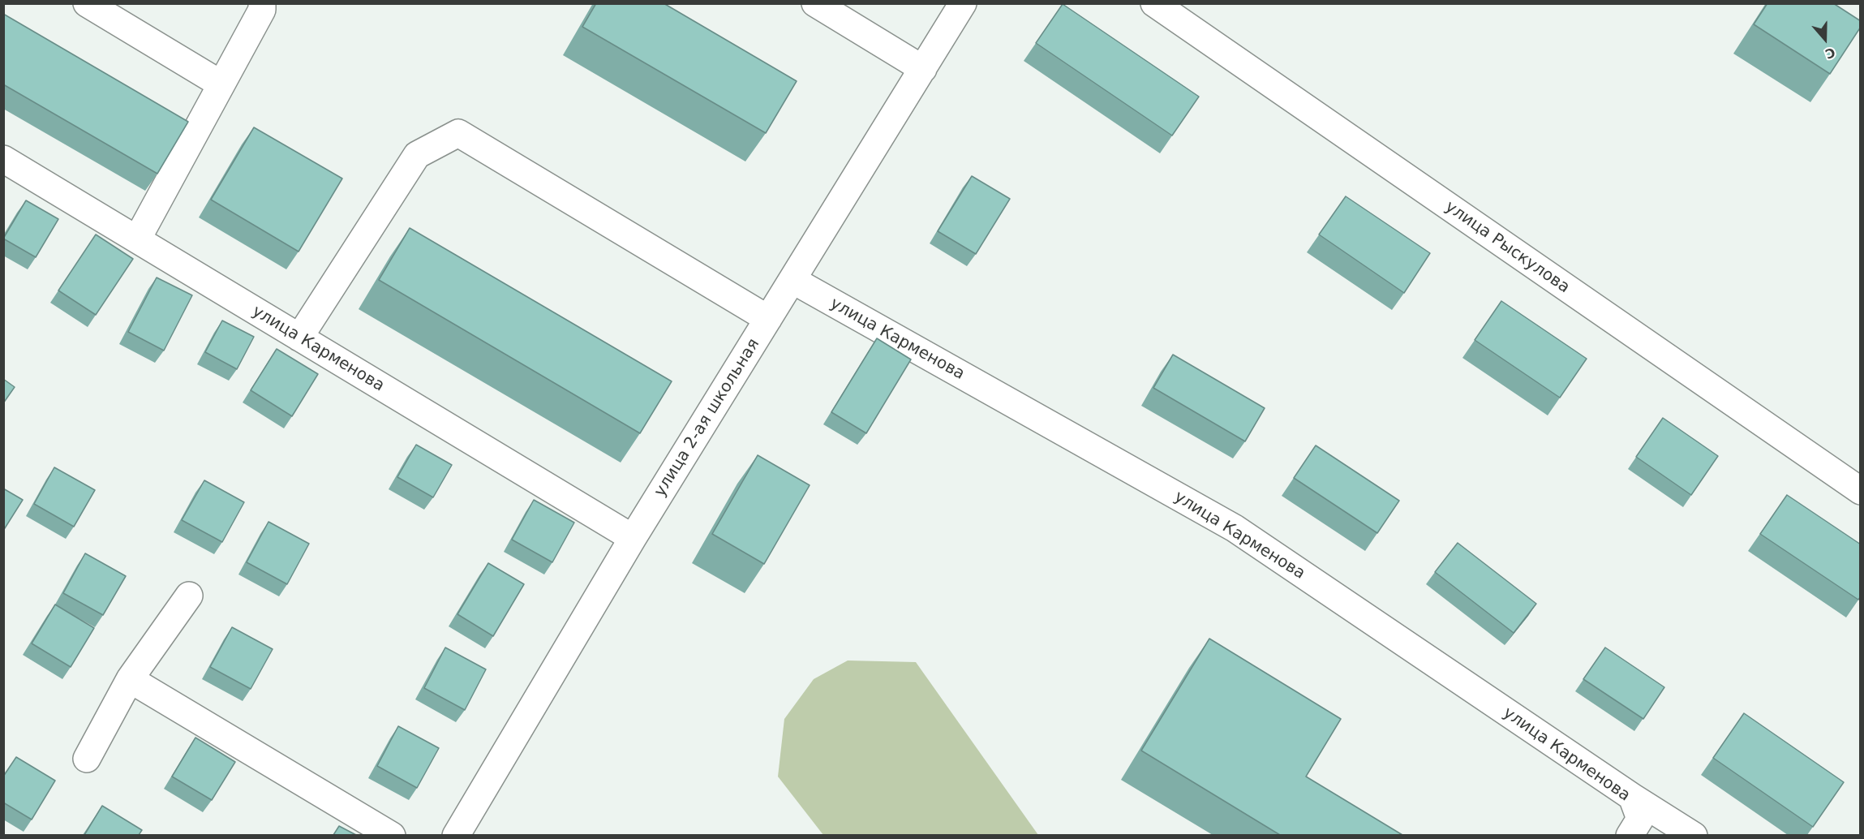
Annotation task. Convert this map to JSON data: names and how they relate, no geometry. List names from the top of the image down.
{
  "streets": {
    "street": ["улица Рыскулова", "улица Карменова", "улица 2-ая школьная"]
  },
  "crossings": [
    ["улица Карменова", "улица 2-ая школьная"]
  ],
  "north": "bottom"
}
